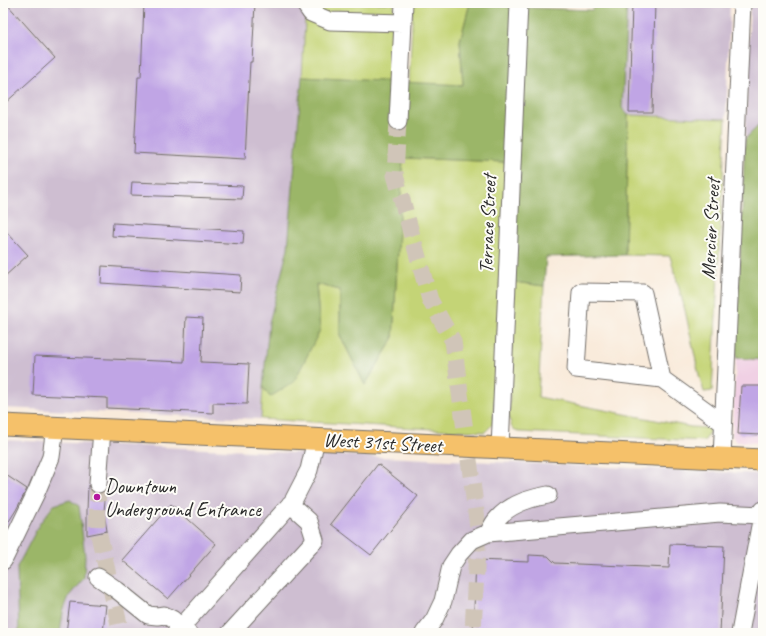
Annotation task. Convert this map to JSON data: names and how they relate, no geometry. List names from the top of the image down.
{
  "streets": {
    "main road": ["West 31st Street"],
    "street": ["Terrace Street", "Mercier Street"]
  },
  "crossings": [
    ["Terrace Street", "West 31st Street"],
    ["Mercier Street", "West 31st Street"]
  ],
  "places": ["Downtown Underground Entrance"]
}
